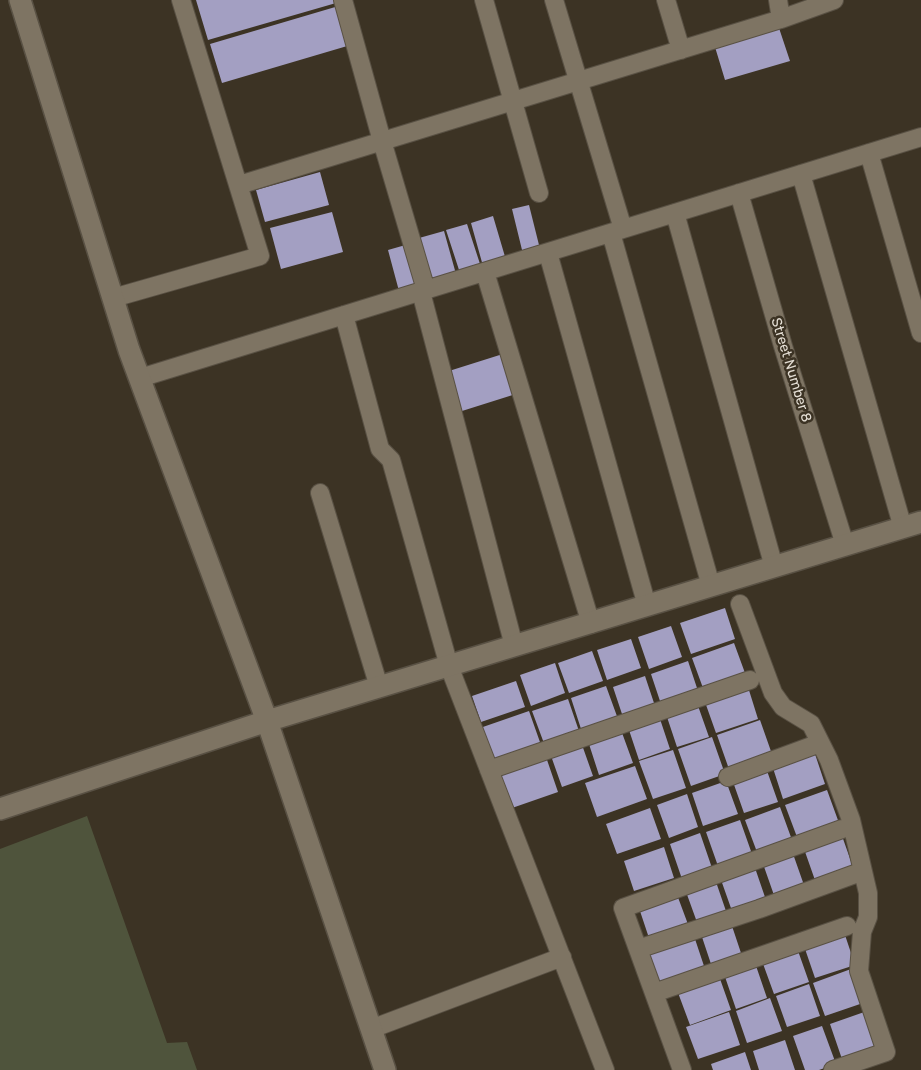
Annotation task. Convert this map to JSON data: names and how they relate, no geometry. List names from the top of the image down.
{
  "streets": {
    "street": ["Street Number 8"]
  }
}
